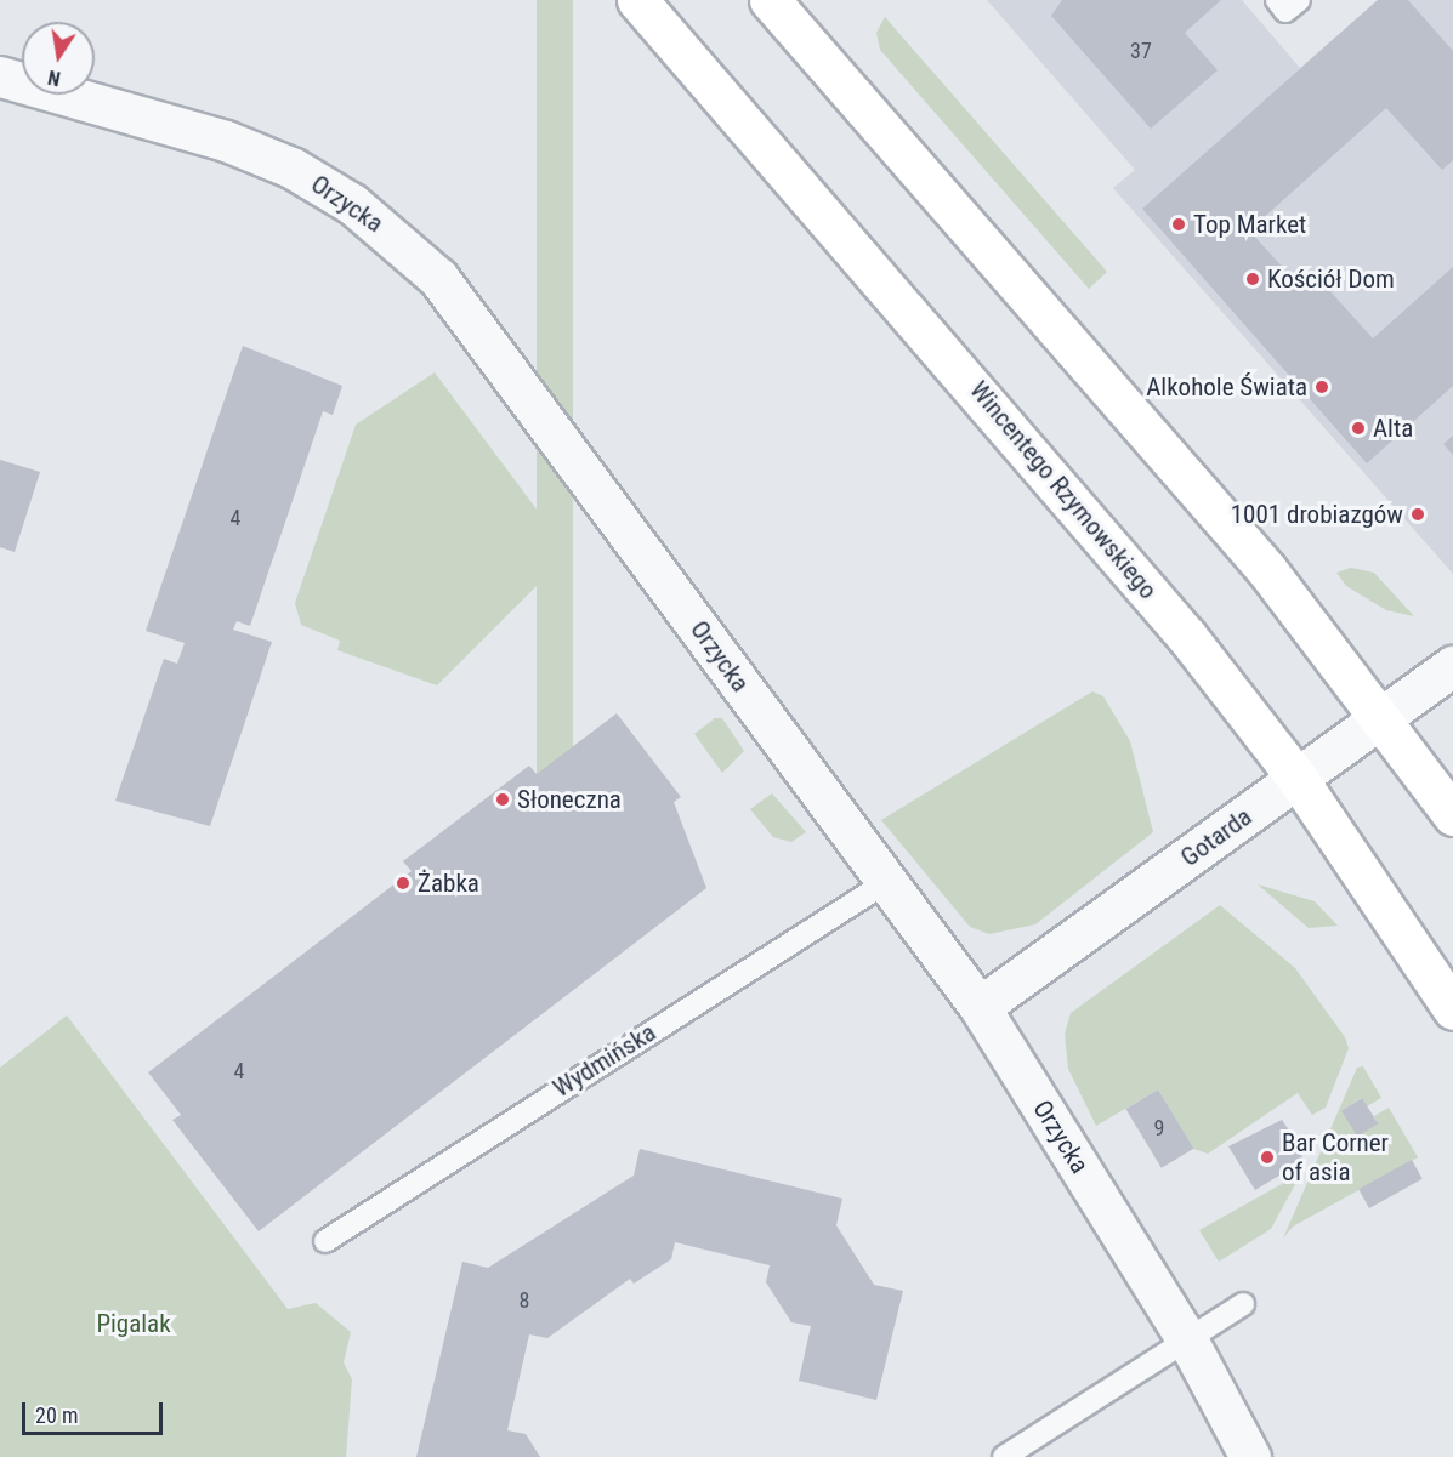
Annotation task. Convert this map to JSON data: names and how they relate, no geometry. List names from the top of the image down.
{
  "streets": {
    "main road": ["Wincentego Rzymowskiego"],
    "street": ["Orzycka", "Gotarda"],
    "lane": ["Wydmińska"]
  },
  "crossings": [
    ["Orzycka", "Gotarda"],
    ["Orzycka", "Wydmińska"],
    ["Wincentego Rzymowskiego", "Gotarda"]
  ],
  "parks": ["Pigalak"],
  "places": [
    "Top Market",
    "Kościół Dom",
    "Alkohole Świata",
    "Alta",
    "1001 drobiazgów",
    "Słoneczna",
    "Żabka",
    "Bar Corner of asia"
  ],
  "house_numbers": [
    "37",
    "4",
    "4",
    "9",
    "8"
  ],
  "scale_bar": "20 m",
  "north": "bottom"
}
